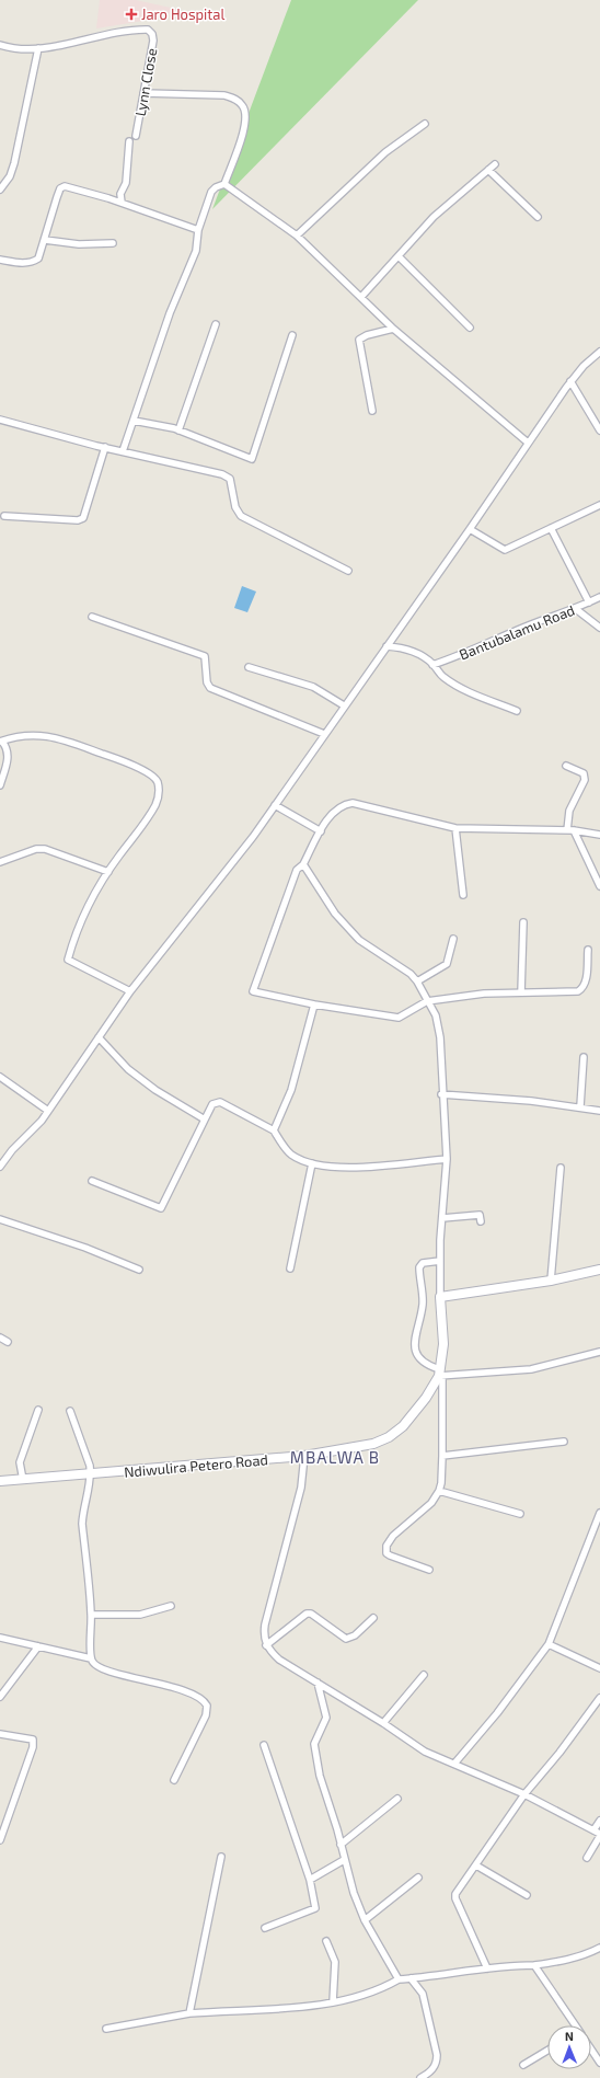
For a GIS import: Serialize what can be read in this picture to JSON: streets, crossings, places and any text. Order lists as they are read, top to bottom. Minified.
{"streets":{"street":["Lynn Close","Bantubalamu Road","Ndiwulira Petero Road"]},"districts":["MBALWA B"],"places":{"health":["Jaro Hospital"]},"north":"top"}
